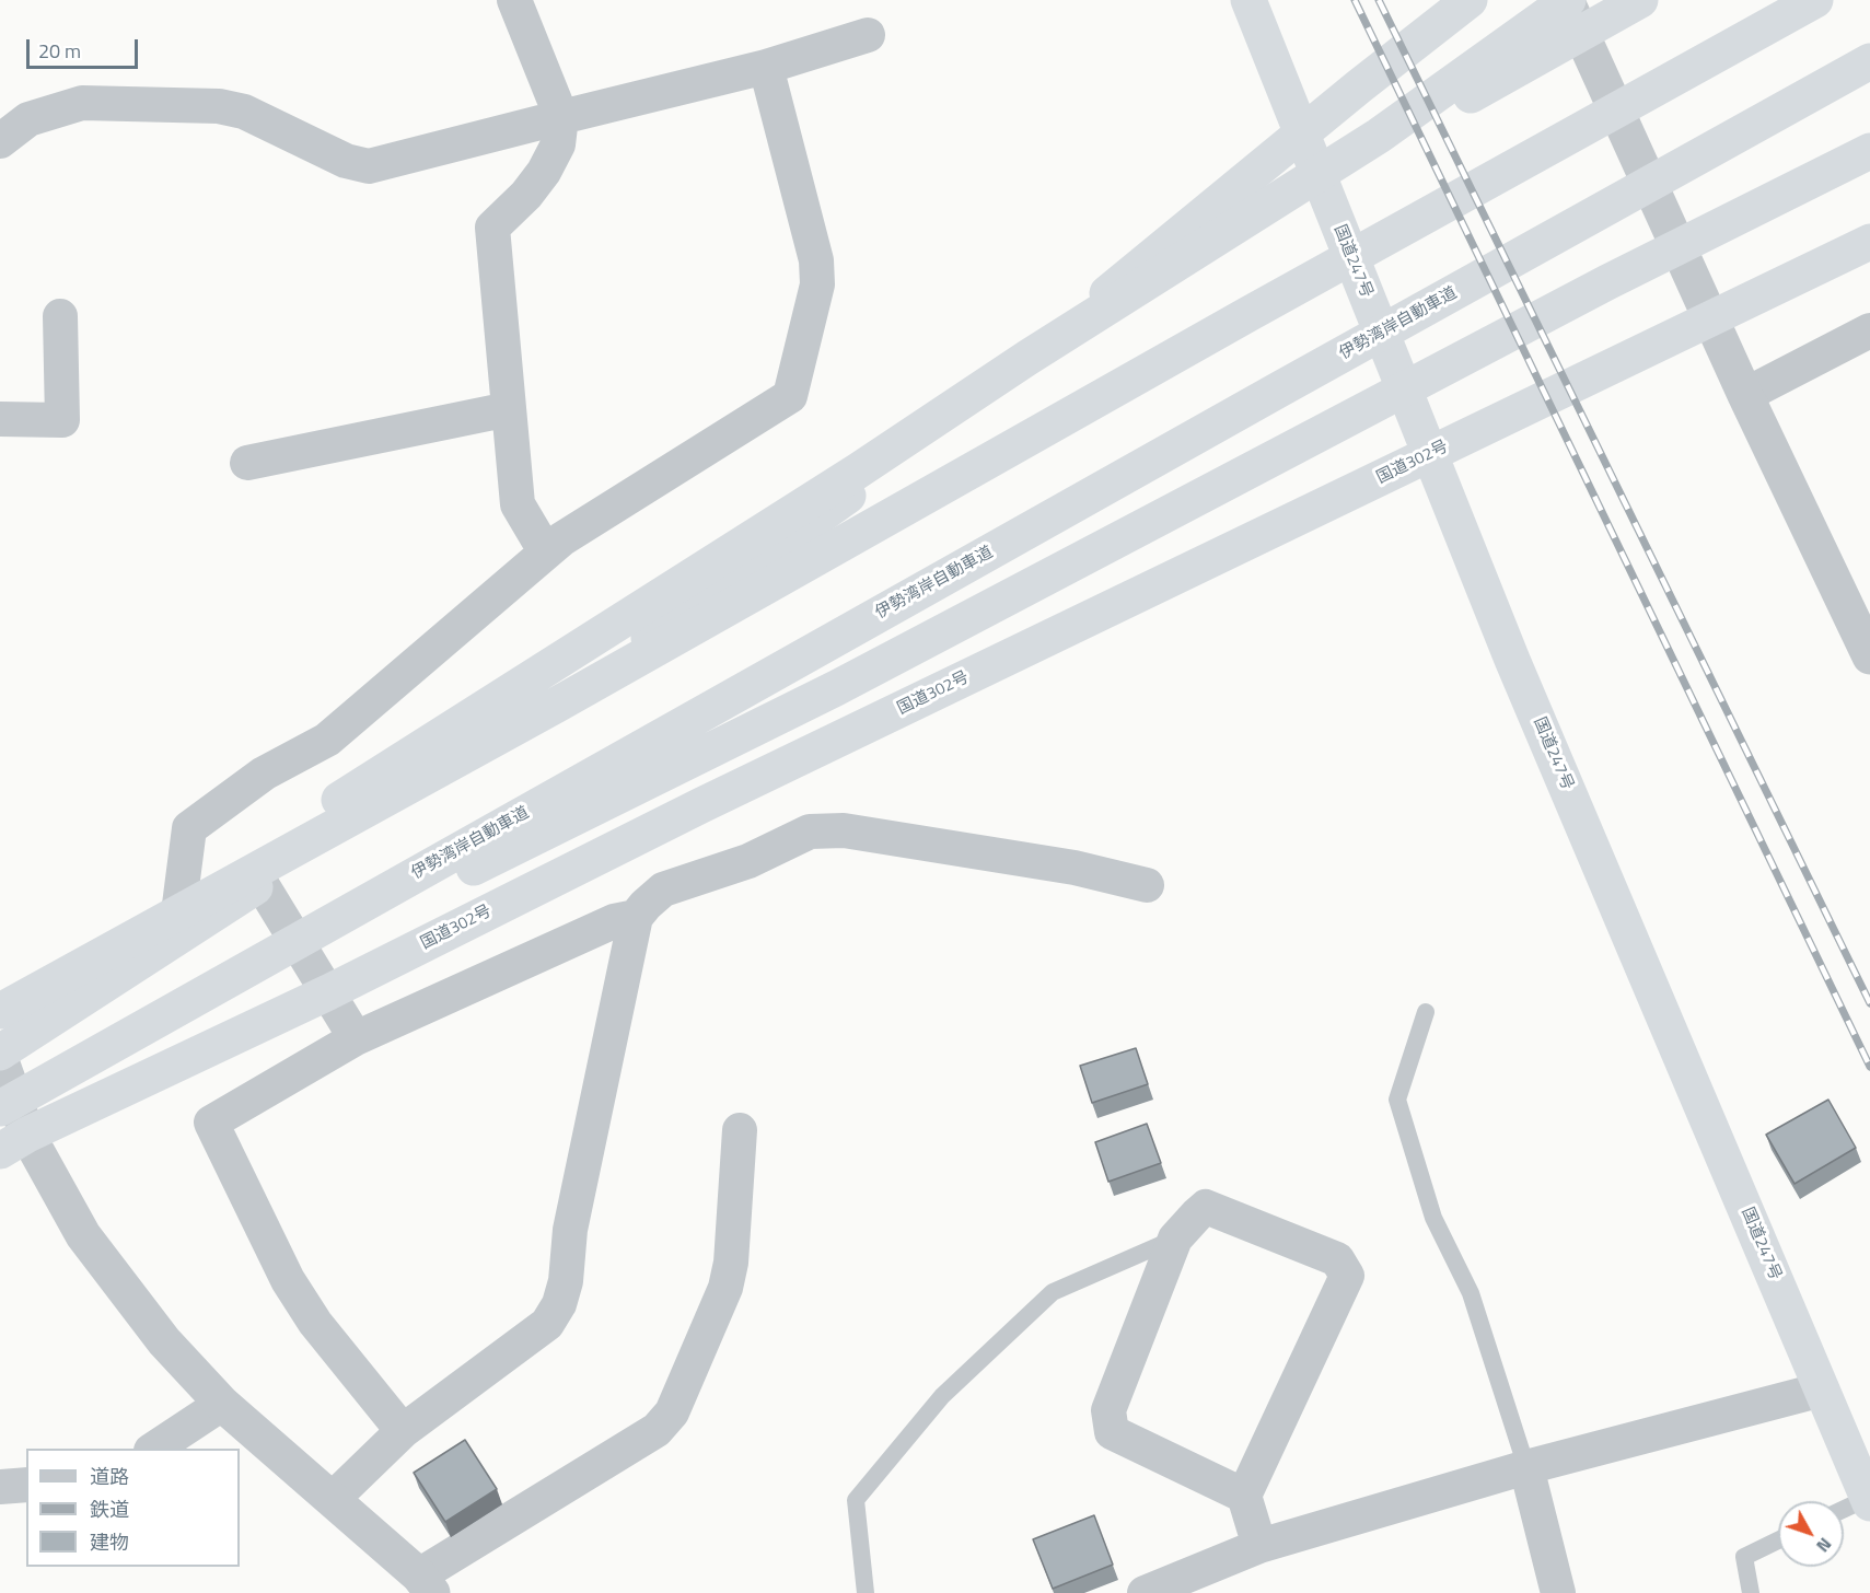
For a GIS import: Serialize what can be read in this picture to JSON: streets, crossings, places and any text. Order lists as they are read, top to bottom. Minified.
{"streets":{"highway":["国道247号","伊勢湾岸自動車道","国道302号"]},"legend":["道路","鉄道","建物"],"scale_bar":"20 m","north":"bottom right"}
